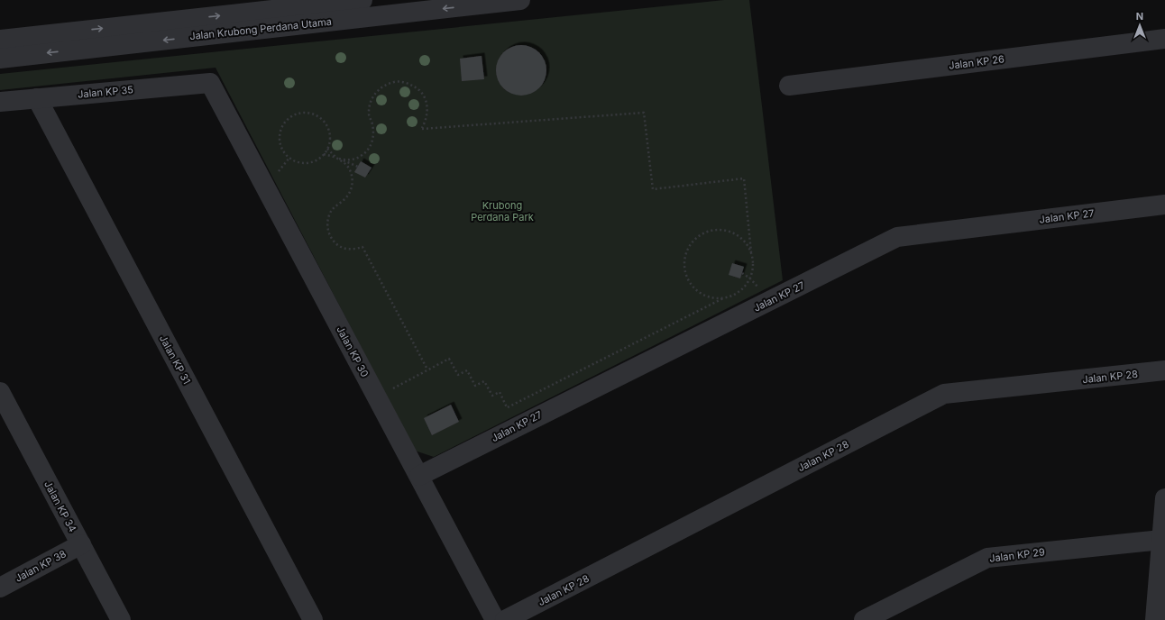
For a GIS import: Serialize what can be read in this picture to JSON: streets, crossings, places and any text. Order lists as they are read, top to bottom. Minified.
{"streets":{"street":["Jalan Krubong Perdana Utama","Jalan KP 26","Jalan KP 35","Jalan KP 27","Jalan KP 30","Jalan KP 31","Jalan KP 28","Jalan KP 34","Jalan KP 29","Jalan KP 38"]},"crossings":[["Jalan KP 35","Jalan KP 30"],["Jalan KP 35","Jalan KP 31"],["Jalan KP 27","Jalan KP 30"],["Jalan KP 34","Jalan KP 38"]],"parks":["Krubong Perdana Park"],"north":"top"}
